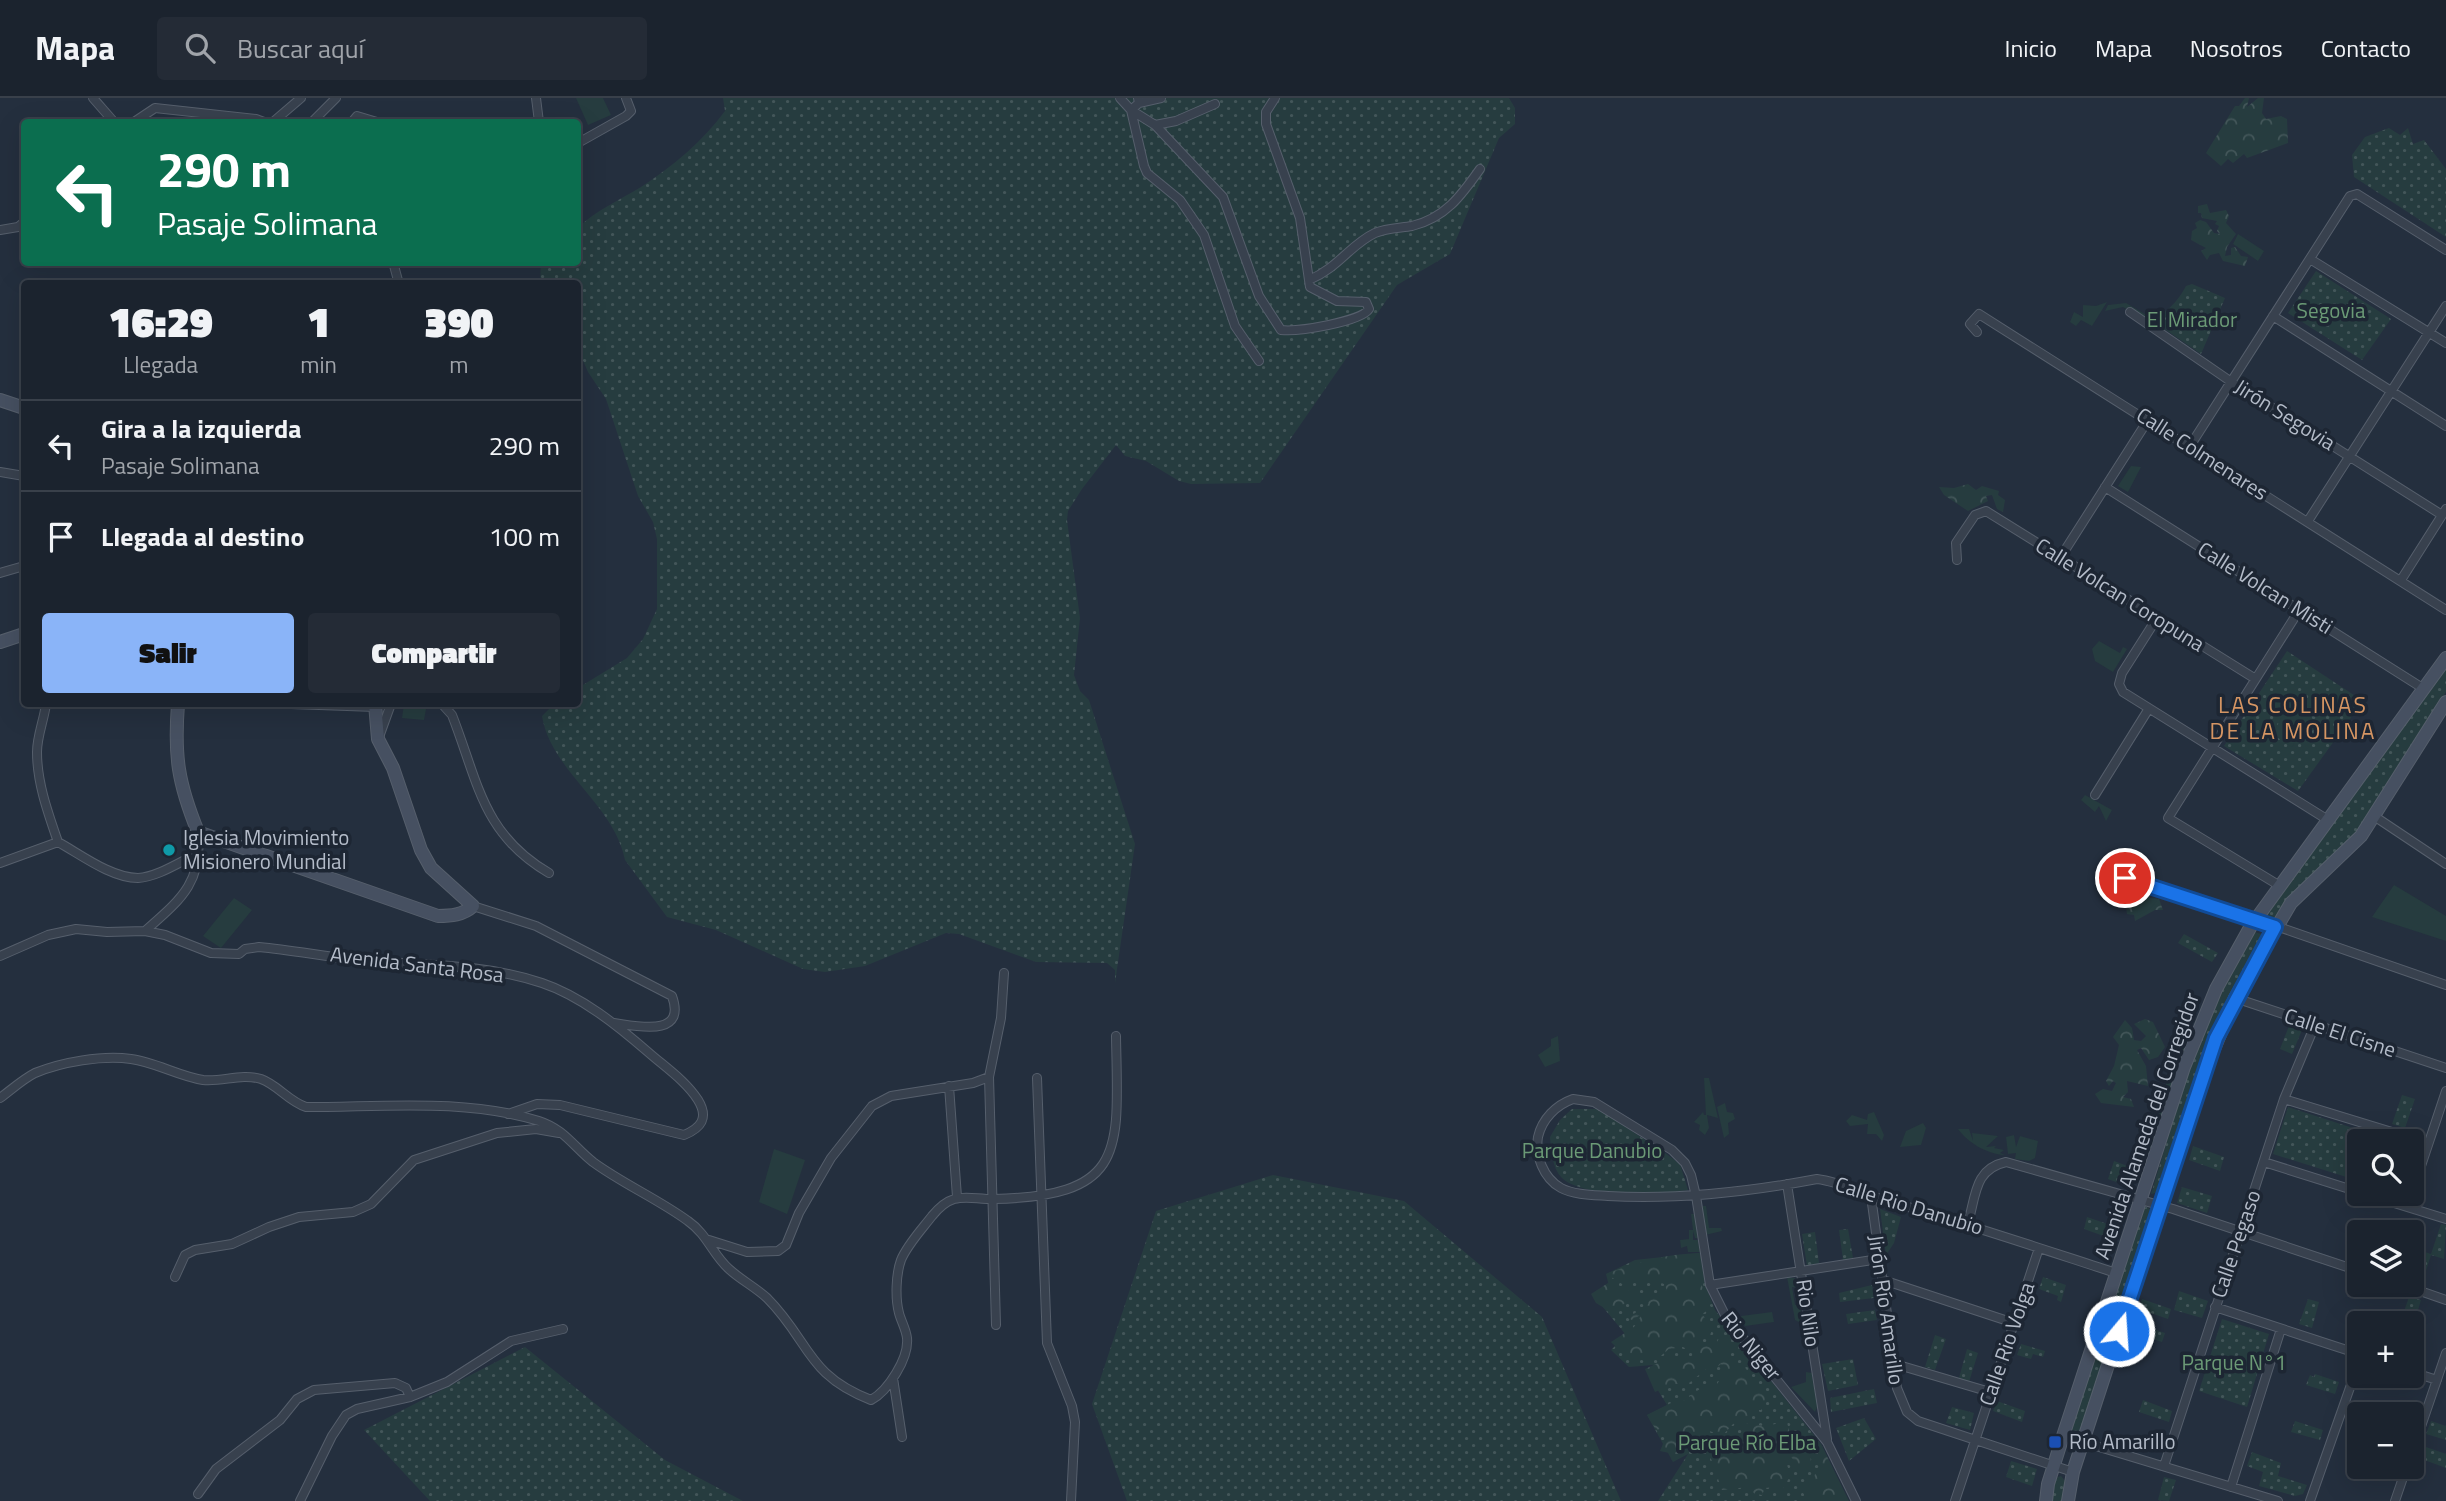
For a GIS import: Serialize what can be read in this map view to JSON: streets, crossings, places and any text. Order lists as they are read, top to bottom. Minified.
{"streets":{"main road":["Avenida Alameda del Corregidor"],"street":["Jirón Segovia","Calle Colmenares","Calle Volcan Misti","Calle Volcan Coropuna","Avenida Santa Rosa","Calle El Cisne","Calle Rio Danubio","Calle Pegaso","Jirón Río Amarillo","Rio Nilo","Calle Rio Volga","Rio Niger"]},"crossings":[["Calle Volcan Misti","Avenida Alameda del Corregidor"],["Calle El Cisne","Avenida Alameda del Corregidor"],["Calle El Cisne","Calle Pegaso"],["Avenida Alameda del Corregidor","Calle Rio Danubio"],["Avenida Alameda del Corregidor","Jirón Río Amarillo"],["Calle Rio Danubio","Jirón Río Amarillo"],["Calle Rio Danubio","Rio Nilo"],["Calle Rio Danubio","Calle Rio Volga"],["Calle Rio Danubio","Rio Niger"],["Jirón Río Amarillo","Calle Rio Volga"],["Rio Nilo","Rio Niger"]],"districts":["LAS COLINAS DE LA MOLINA"],"parks":["Segovia","El Mirador","Parque Danubio","Parque N°1","Parque Río Elba"],"places":{"other":["Iglesia Movimiento Misionero Mundial"],"transit":["Río Amarillo"]},"page":{"header":"Mapa","search":"Buscar aquí","nav":["Inicio","Mapa","Nosotros","Contacto"],"turn":["290 m","Pasaje Solimana"],"eta":["16:29","Llegada","1","min","390","m"],"list":[{"name":"Gira a la izquierda","note":"Pasaje Solimana","value":"290 m"},{"name":"Llegada al destino","value":"100 m"}],"buttons":["Salir","Compartir"],"map_buttons":["+","−"]}}
